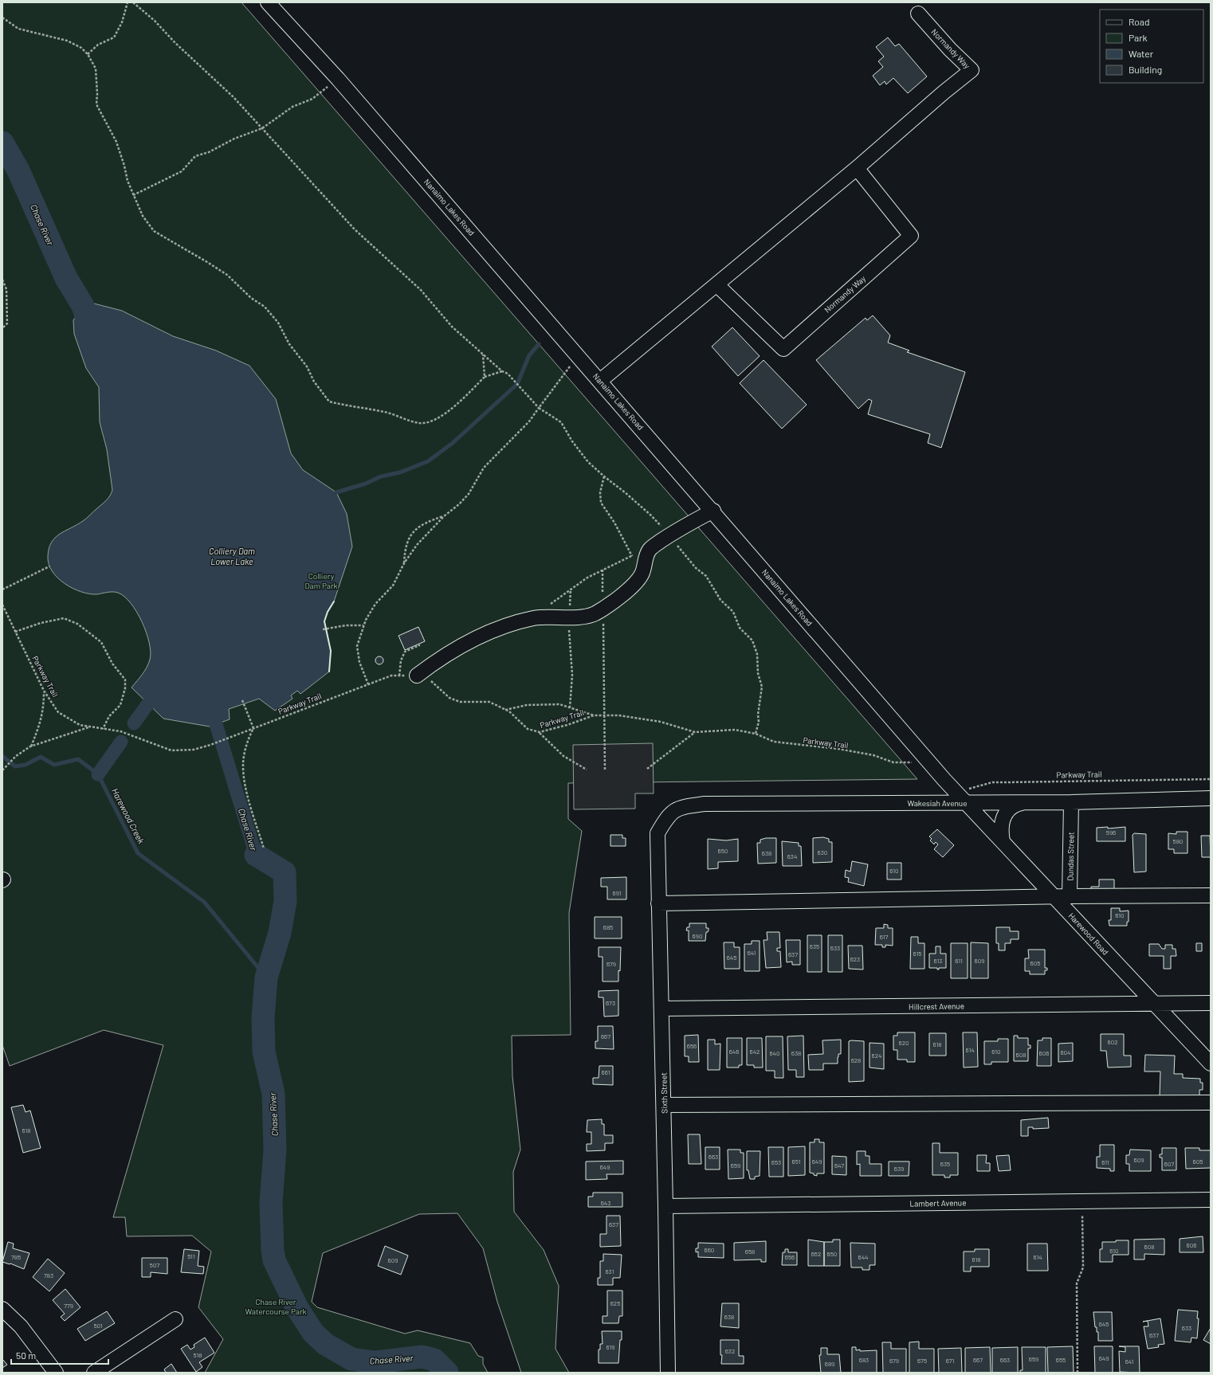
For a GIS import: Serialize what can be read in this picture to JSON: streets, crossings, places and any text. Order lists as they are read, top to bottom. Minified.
{"streets":{"street":["Normandy Way","Nanaimo Lakes Road","Wakesiah Avenue","Dundas Street","Harewood Road","Hillcrest Avenue","Sixth Street","Lambert Avenue"],"path":["Parkway Trail"]},"crossings":[["Normandy Way","Nanaimo Lakes Road"],["Nanaimo Lakes Road","Parkway Trail"],["Nanaimo Lakes Road","Wakesiah Avenue"],["Nanaimo Lakes Road","Harewood Road"],["Wakesiah Avenue","Dundas Street"],["Wakesiah Avenue","Harewood Road"],["Wakesiah Avenue","Sixth Street"],["Harewood Road","Hillcrest Avenue"],["Hillcrest Avenue","Sixth Street"],["Sixth Street","Lambert Avenue"]],"water":["Chase River","Colliery Dam Lower Lake","Harewood Creek"],"parks":["Colliery Dam Park","Chase River Watercourse Park"],"house_numbers":["596","580","650","630","638","634","610","691","610","685","690","617","635","633","641","615","637","645","623","613","611","609","605","679","673","667","602","620","618","656","614","646","642","610","604","640","638","606","608","624","628","661","618","663","609","651","649","605","653","611","635","607","659","647","649","639","643","637","606","608","660","610","658","652","650","511","785","656","644","614","618","609","507","631","783","625","779","638","645","501","633","637","619","632","518","649","659","683","667","663","655","679","675","671","641","689"],"legend":["Road","Park","Water","Building"],"scale_bar":"50 m"}
